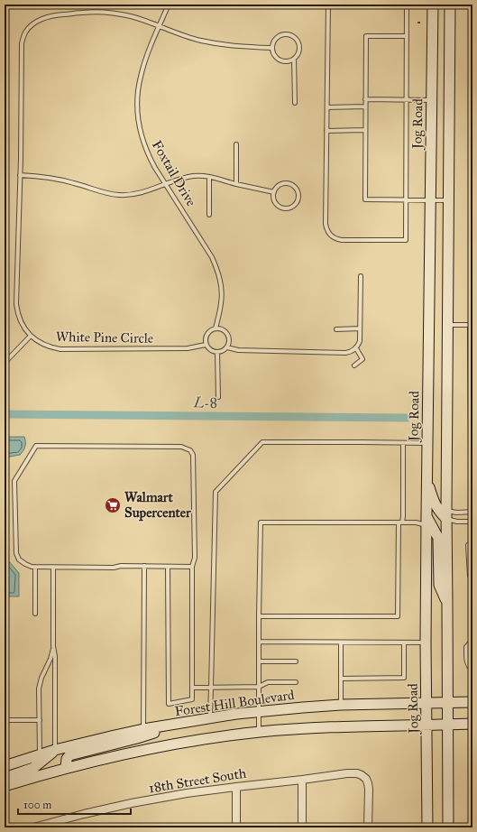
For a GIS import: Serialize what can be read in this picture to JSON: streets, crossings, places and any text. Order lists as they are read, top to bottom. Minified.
{"streets":{"main road":["Jog Road","Forest Hill Boulevard"],"street":["18th Street South"],"lane":["Foxtail Drive","White Pine Circle"]},"crossings":[["Jog Road","Forest Hill Boulevard"],["Foxtail Drive","White Pine Circle"]],"water":["L-8"],"places":{"supermarket":["Walmart Supercenter"]},"scale_bar":"100 m"}
